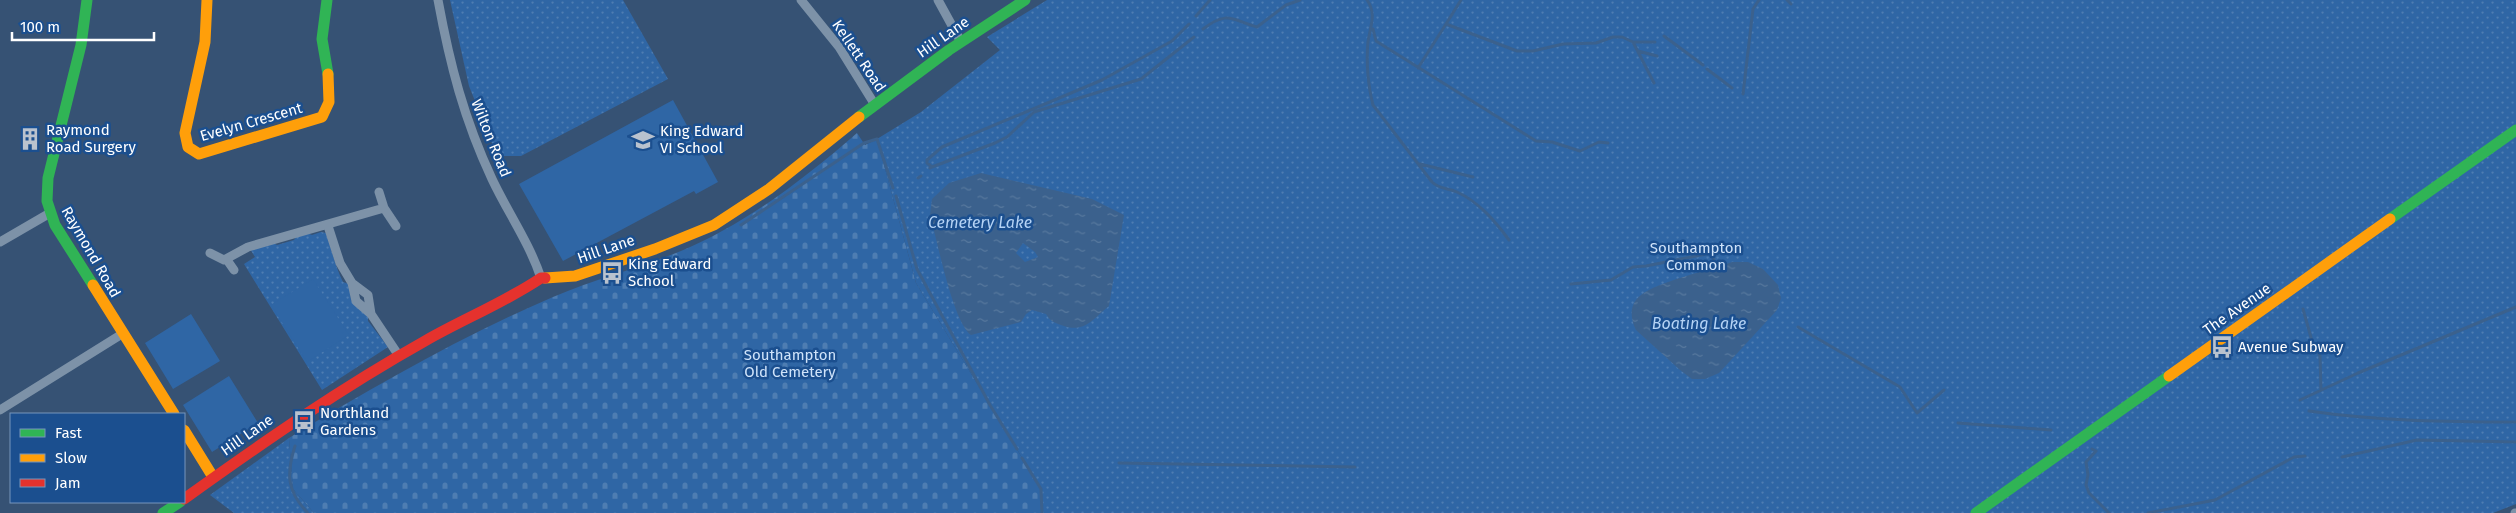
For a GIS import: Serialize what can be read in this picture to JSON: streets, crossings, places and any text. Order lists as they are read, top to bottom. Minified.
{"streets":{"street":["Hill Lane","Kellett Road","Evelyn Crescent","Wilton Road","Raymond Road","The Avenue"]},"crossings":[["Hill Lane","Kellett Road"],["Hill Lane","Wilton Road"]],"water":["Cemetery Lake","Boating Lake"],"parks":["Southampton Common","Southampton Old Cemetery"],"places":{"building":["Raymond Road Surgery"],"school or university":["King Edward VI School"],"bus stop":["King Edward School","Avenue Subway","Northland Gardens"]},"legend":["Fast","Slow","Jam"],"scale_bar":"100 m"}
